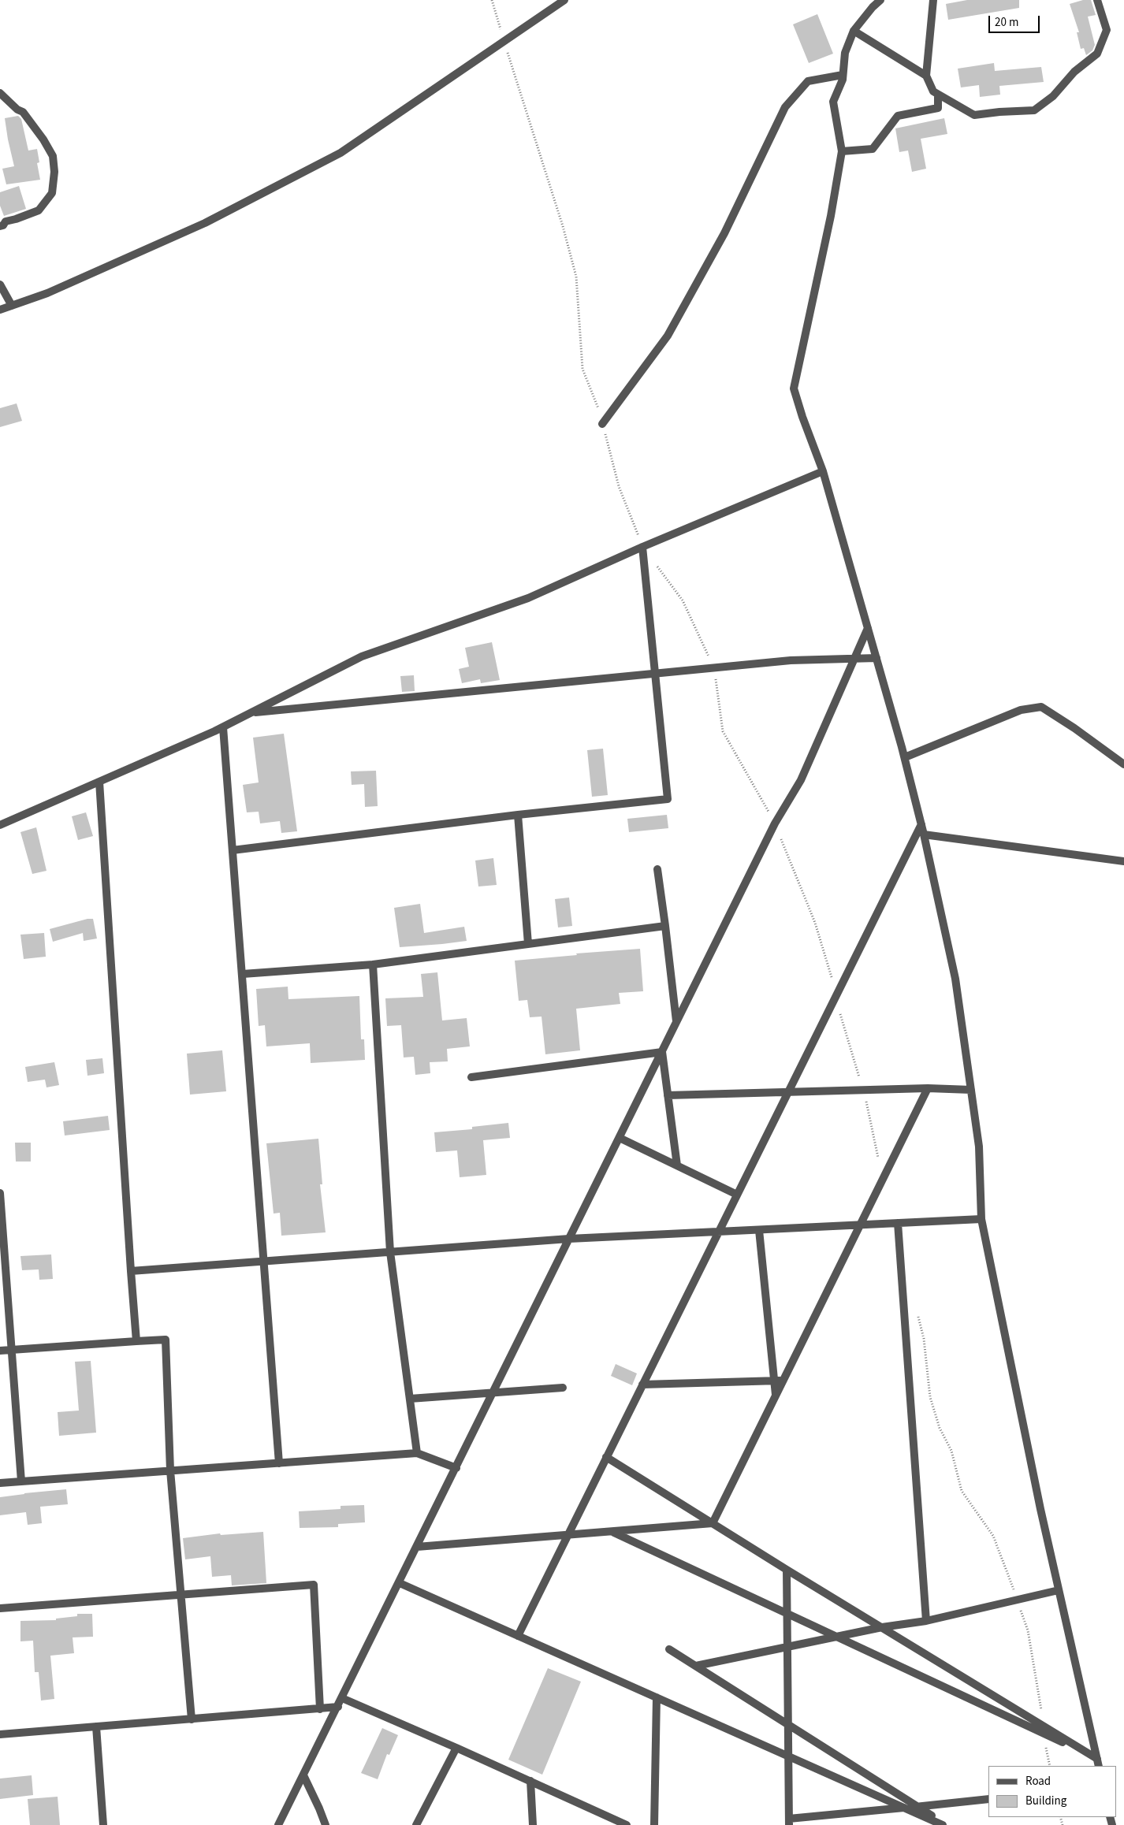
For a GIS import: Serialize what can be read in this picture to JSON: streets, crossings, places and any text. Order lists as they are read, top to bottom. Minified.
{"legend":["Road","Building"],"scale_bar":"20 m"}
